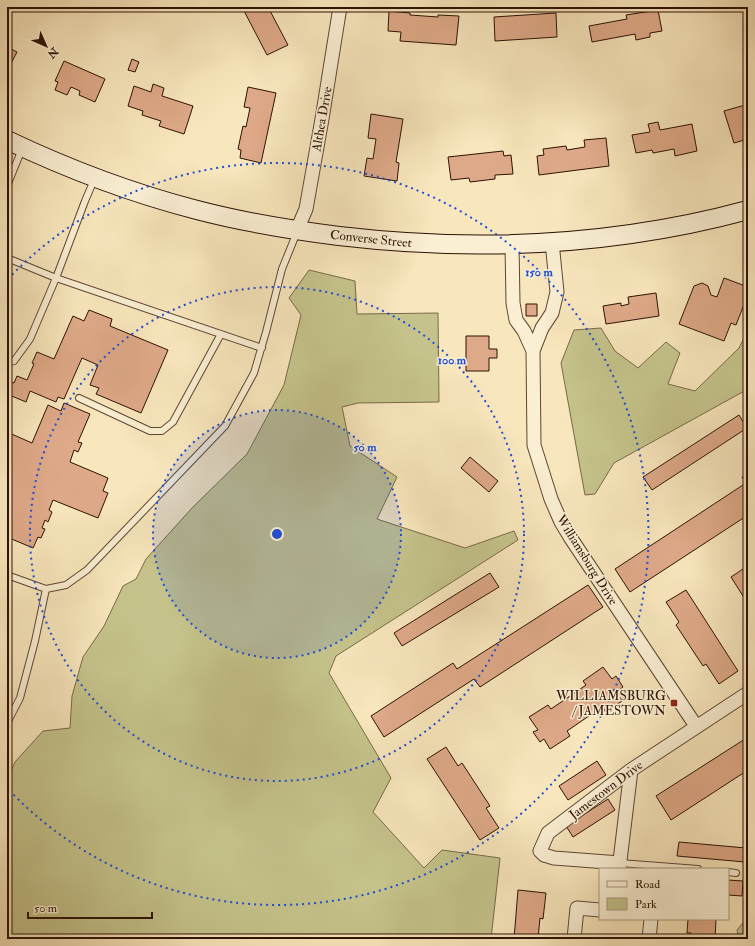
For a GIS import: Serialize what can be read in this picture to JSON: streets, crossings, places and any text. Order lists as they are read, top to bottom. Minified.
{"streets":{"main road":["Converse Street"],"street":["Althea Drive","Williamsburg Drive","Jamestown Drive"]},"crossings":[["Althea Drive","Converse Street"],["Converse Street","Williamsburg Drive"],["Williamsburg Drive","Jamestown Drive"]],"places":{"transit":["WILLIAMSBURG / JAMESTOWN"]},"legend":["Road","Park"],"scale_bar":"50 m","north":"bottom right","rings":["150 m","100 m","50 m"]}
